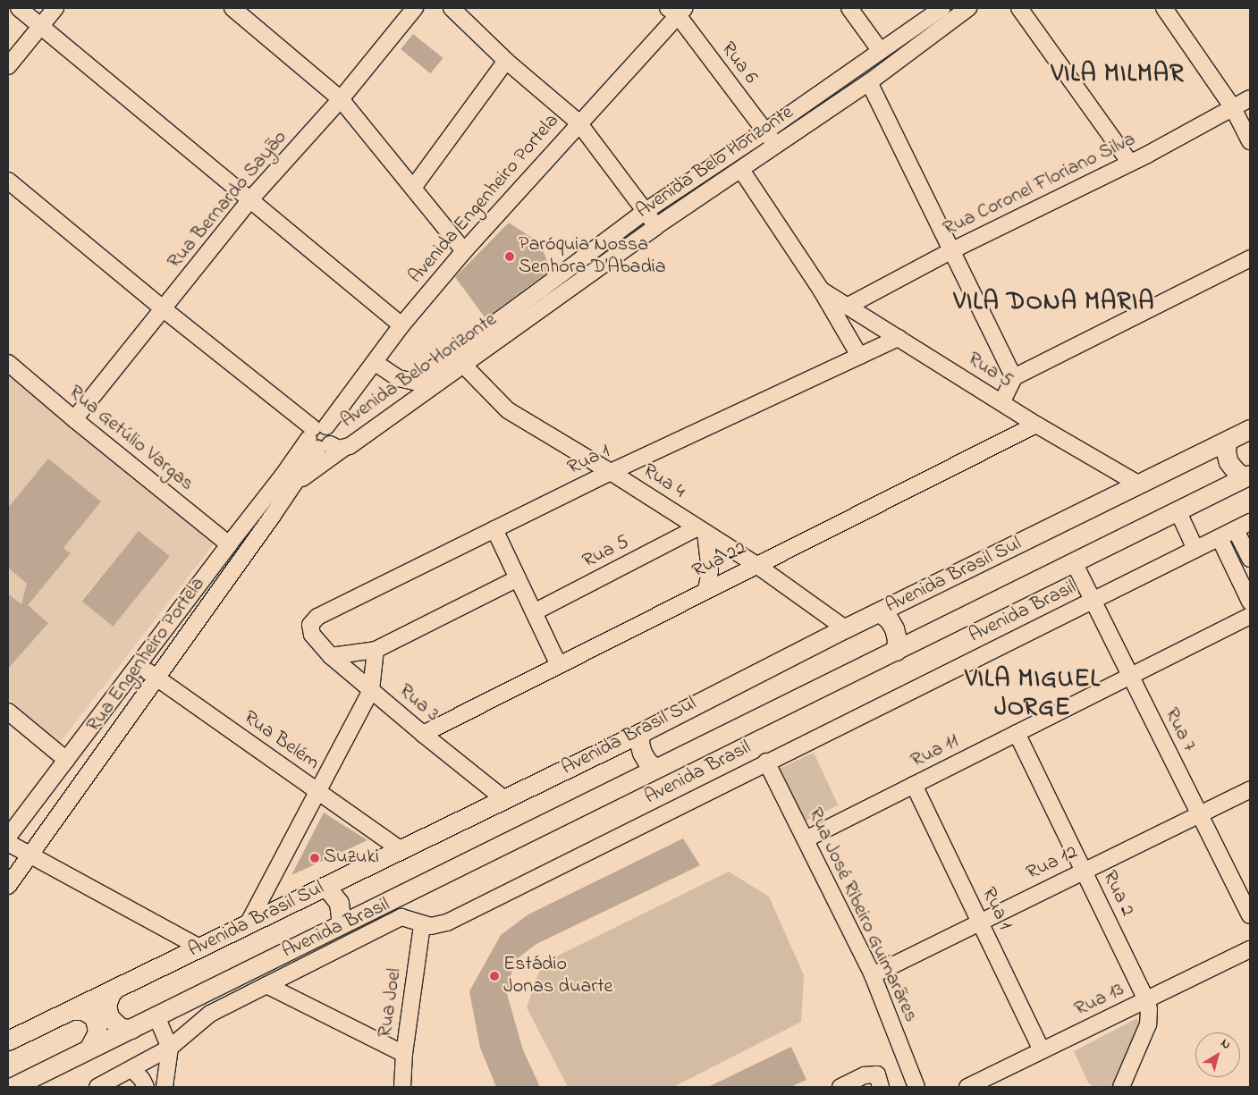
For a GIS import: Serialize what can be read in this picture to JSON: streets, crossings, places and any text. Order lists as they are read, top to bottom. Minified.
{"streets":{"main road":["Avenida Brasil Sul"],"street":["Rua 6","Avenida Belo Horizonte","Rua Coronel Floriano Silva","Avenida Engenheiro Portela","Rua Bernardo Sayão","Rua 5","Rua Getúlio Vargas","Rua 1","Rua 4","Rua 22","Avenida Brasil","Rua Engenheiro Portela","Rua 3","Rua 7","Rua Belém","Rua 11","Rua 12","Rua 2","Rua José Ribeiro Guimarãres","Rua 13","Rua Joel"]},"crossings":[["Rua 6","Avenida Belo Horizonte"],["Rua 6","Avenida Engenheiro Portela"],["Avenida Belo Horizonte","Avenida Engenheiro Portela"],["Avenida Belo Horizonte","Rua 5"],["Avenida Belo Horizonte","Rua 4"],["Avenida Belo Horizonte","Rua Engenheiro Portela"],["Rua Coronel Floriano Silva","Rua 5"],["Avenida Engenheiro Portela","Rua Engenheiro Portela"],["Rua Bernardo Sayão","Rua Getúlio Vargas"],["Rua 5","Rua 1"],["Rua 5","Rua 4"],["Rua 5","Rua 22"],["Rua 5","Avenida Brasil Sul"],["Rua Getúlio Vargas","Rua Engenheiro Portela"],["Rua 1","Rua 4"],["Rua 1","Rua 3"],["Rua 1","Rua 11"],["Rua 1","Rua 12"],["Rua 1","Rua 13"],["Rua 4","Rua 22"],["Rua 4","Avenida Brasil Sul"],["Rua 22","Rua 3"],["Avenida Brasil Sul","Rua 3"],["Avenida Brasil Sul","Rua 7"],["Avenida Brasil Sul","Rua Belém"],["Avenida Brasil","Rua 7"],["Avenida Brasil","Rua José Ribeiro Guimarãres"],["Avenida Brasil","Rua Joel"],["Rua Engenheiro Portela","Rua Belém"],["Rua 7","Rua 11"],["Rua 7","Rua 12"],["Rua 11","Rua 2"],["Rua 11","Rua José Ribeiro Guimarãres"],["Rua 12","Rua 2"],["Rua 12","Rua José Ribeiro Guimarãres"],["Rua 2","Rua 13"]],"districts":["VILA MILMAR","VILA DONA MARIA","VILA MIGUEL JORGE"],"places":["Paróquia Nossa Senhora D’Abadia","Suzuki","Estádio Jonas duarte"],"north":"top right"}
